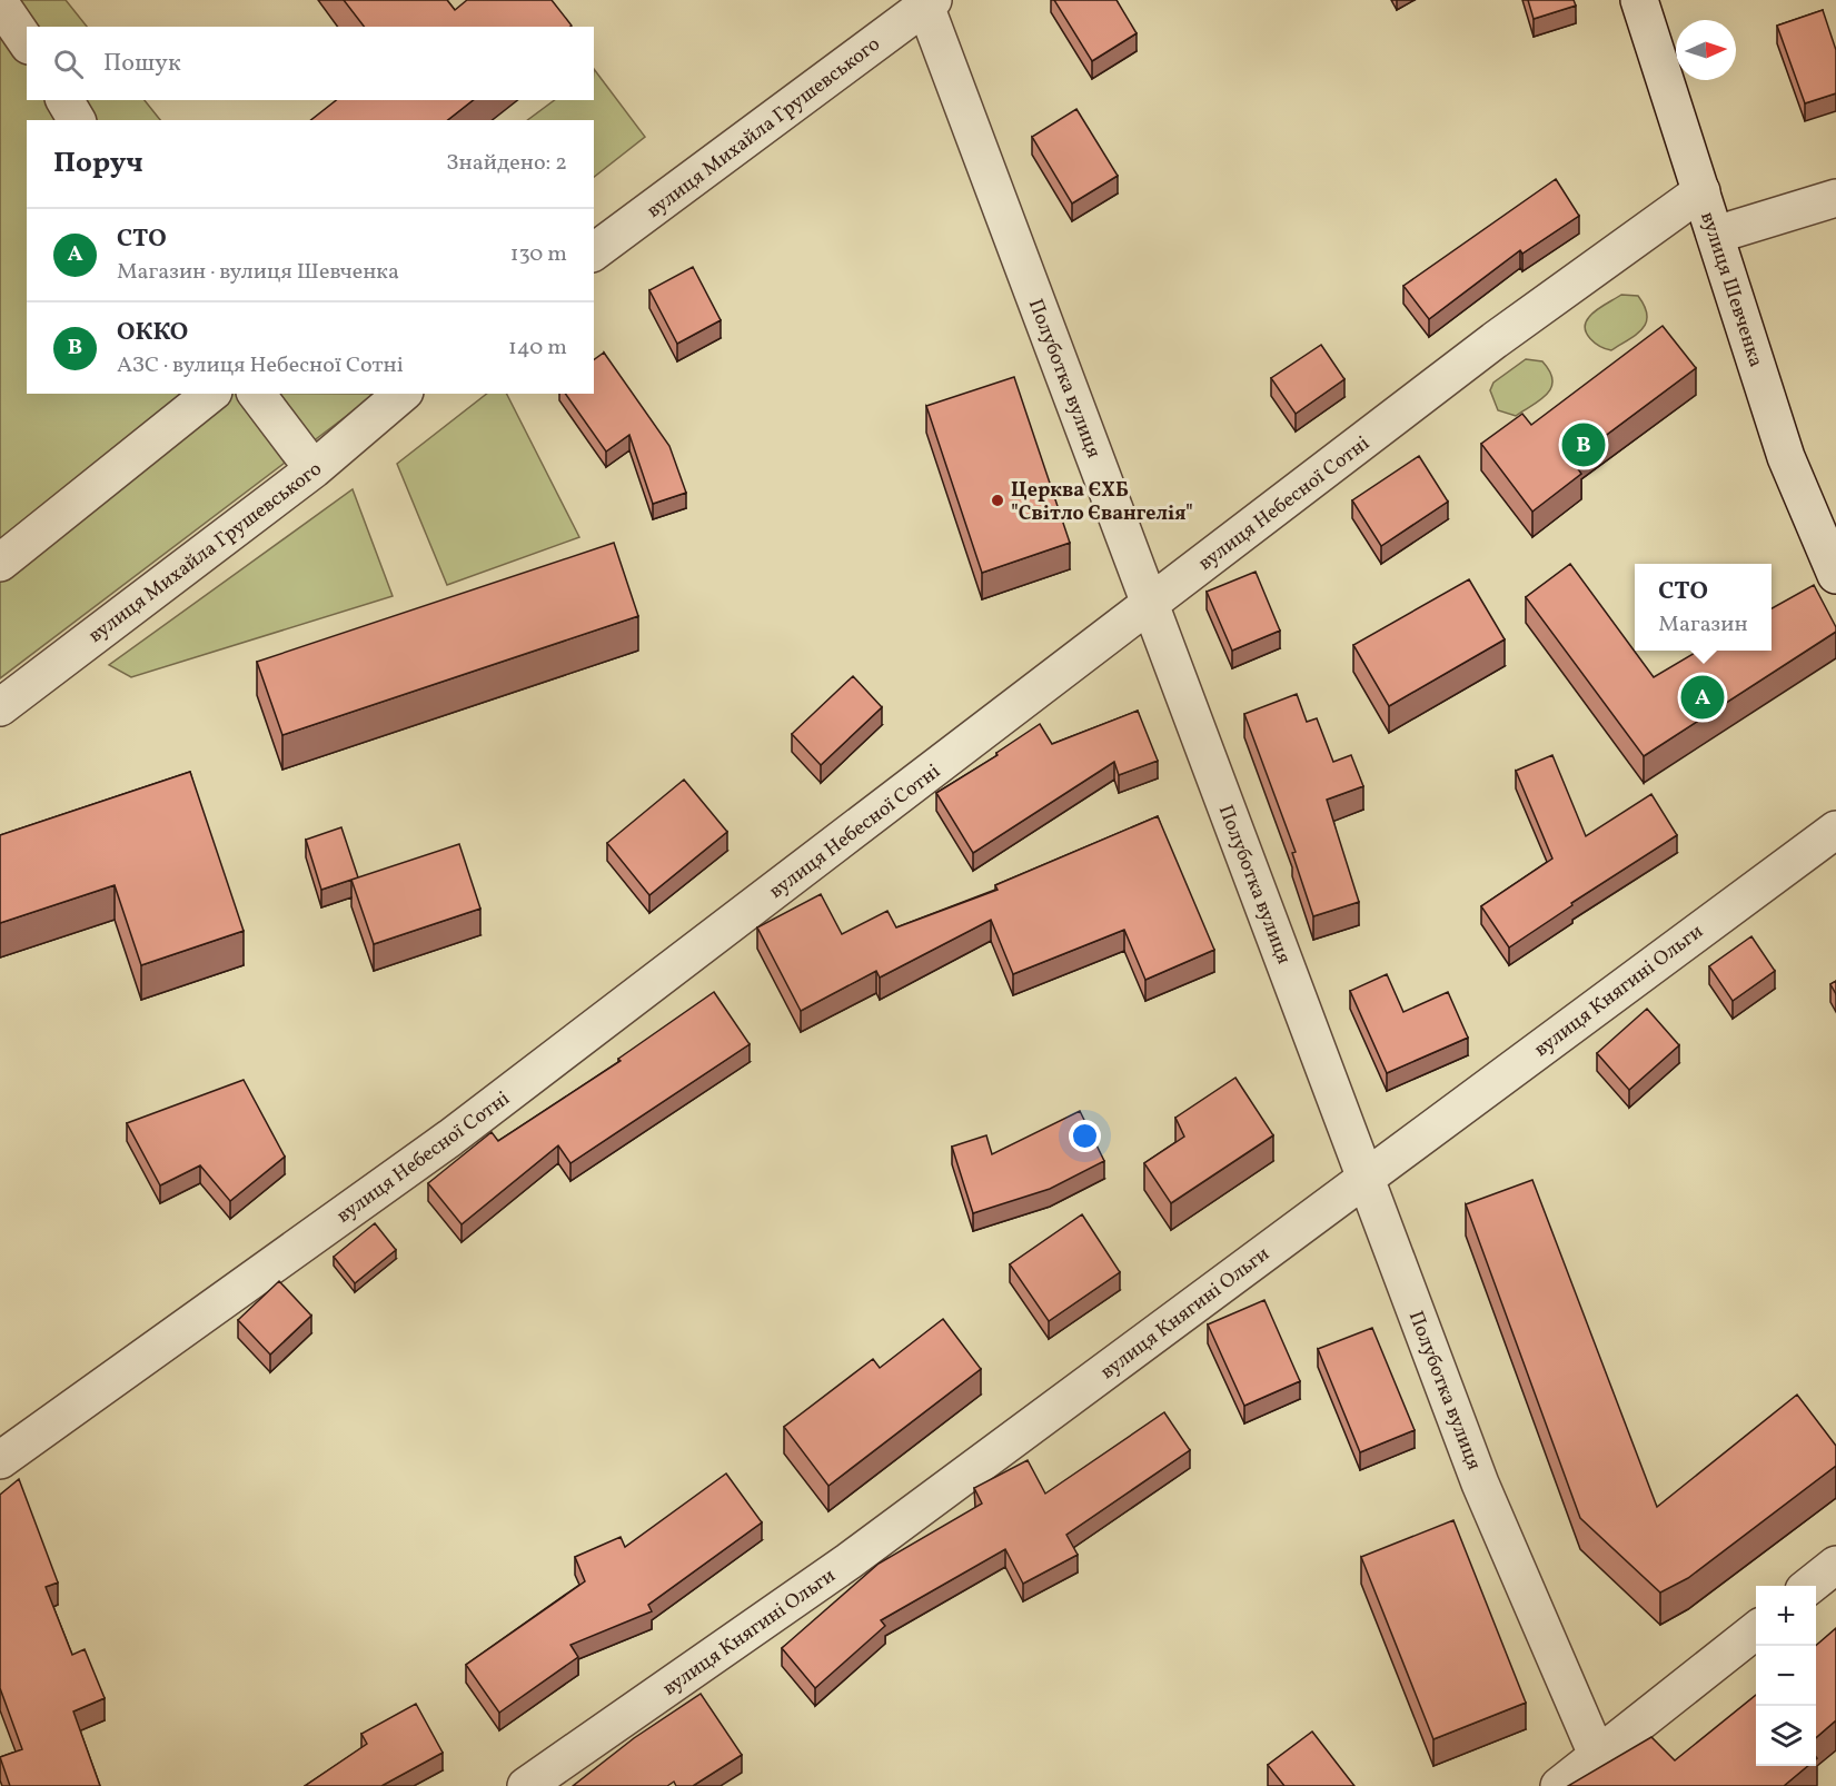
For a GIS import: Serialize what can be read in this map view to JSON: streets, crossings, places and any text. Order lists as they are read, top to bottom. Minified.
{"streets":{"street":["вулиця Михайла Грушевського","вулиця Шевченка","Полуботка вулиця","вулиця Небесної Сотні","вулиця Княгині Ольги"]},"crossings":[["вулиця Михайла Грушевського","Полуботка вулиця"],["вулиця Шевченка","вулиця Небесної Сотні"],["Полуботка вулиця","вулиця Небесної Сотні"],["Полуботка вулиця","вулиця Княгині Ольги"]],"places":["Церква ЄХБ \"Світло Євангелія\""],"north":"right","page":{"search":"Пошук","heading":["Поруч","Знайдено: 2"],"list":[{"mark":"A","name":"СТО","note":"Магазин · вулиця Шевченка","value":"130 m"},{"mark":"B","name":"ОККО","note":"АЗС · вулиця Небесної Сотні","value":"140 m"}],"pins":["B","A"],"popup":["СТО","Магазин"],"map_buttons":["+","−"]}}
